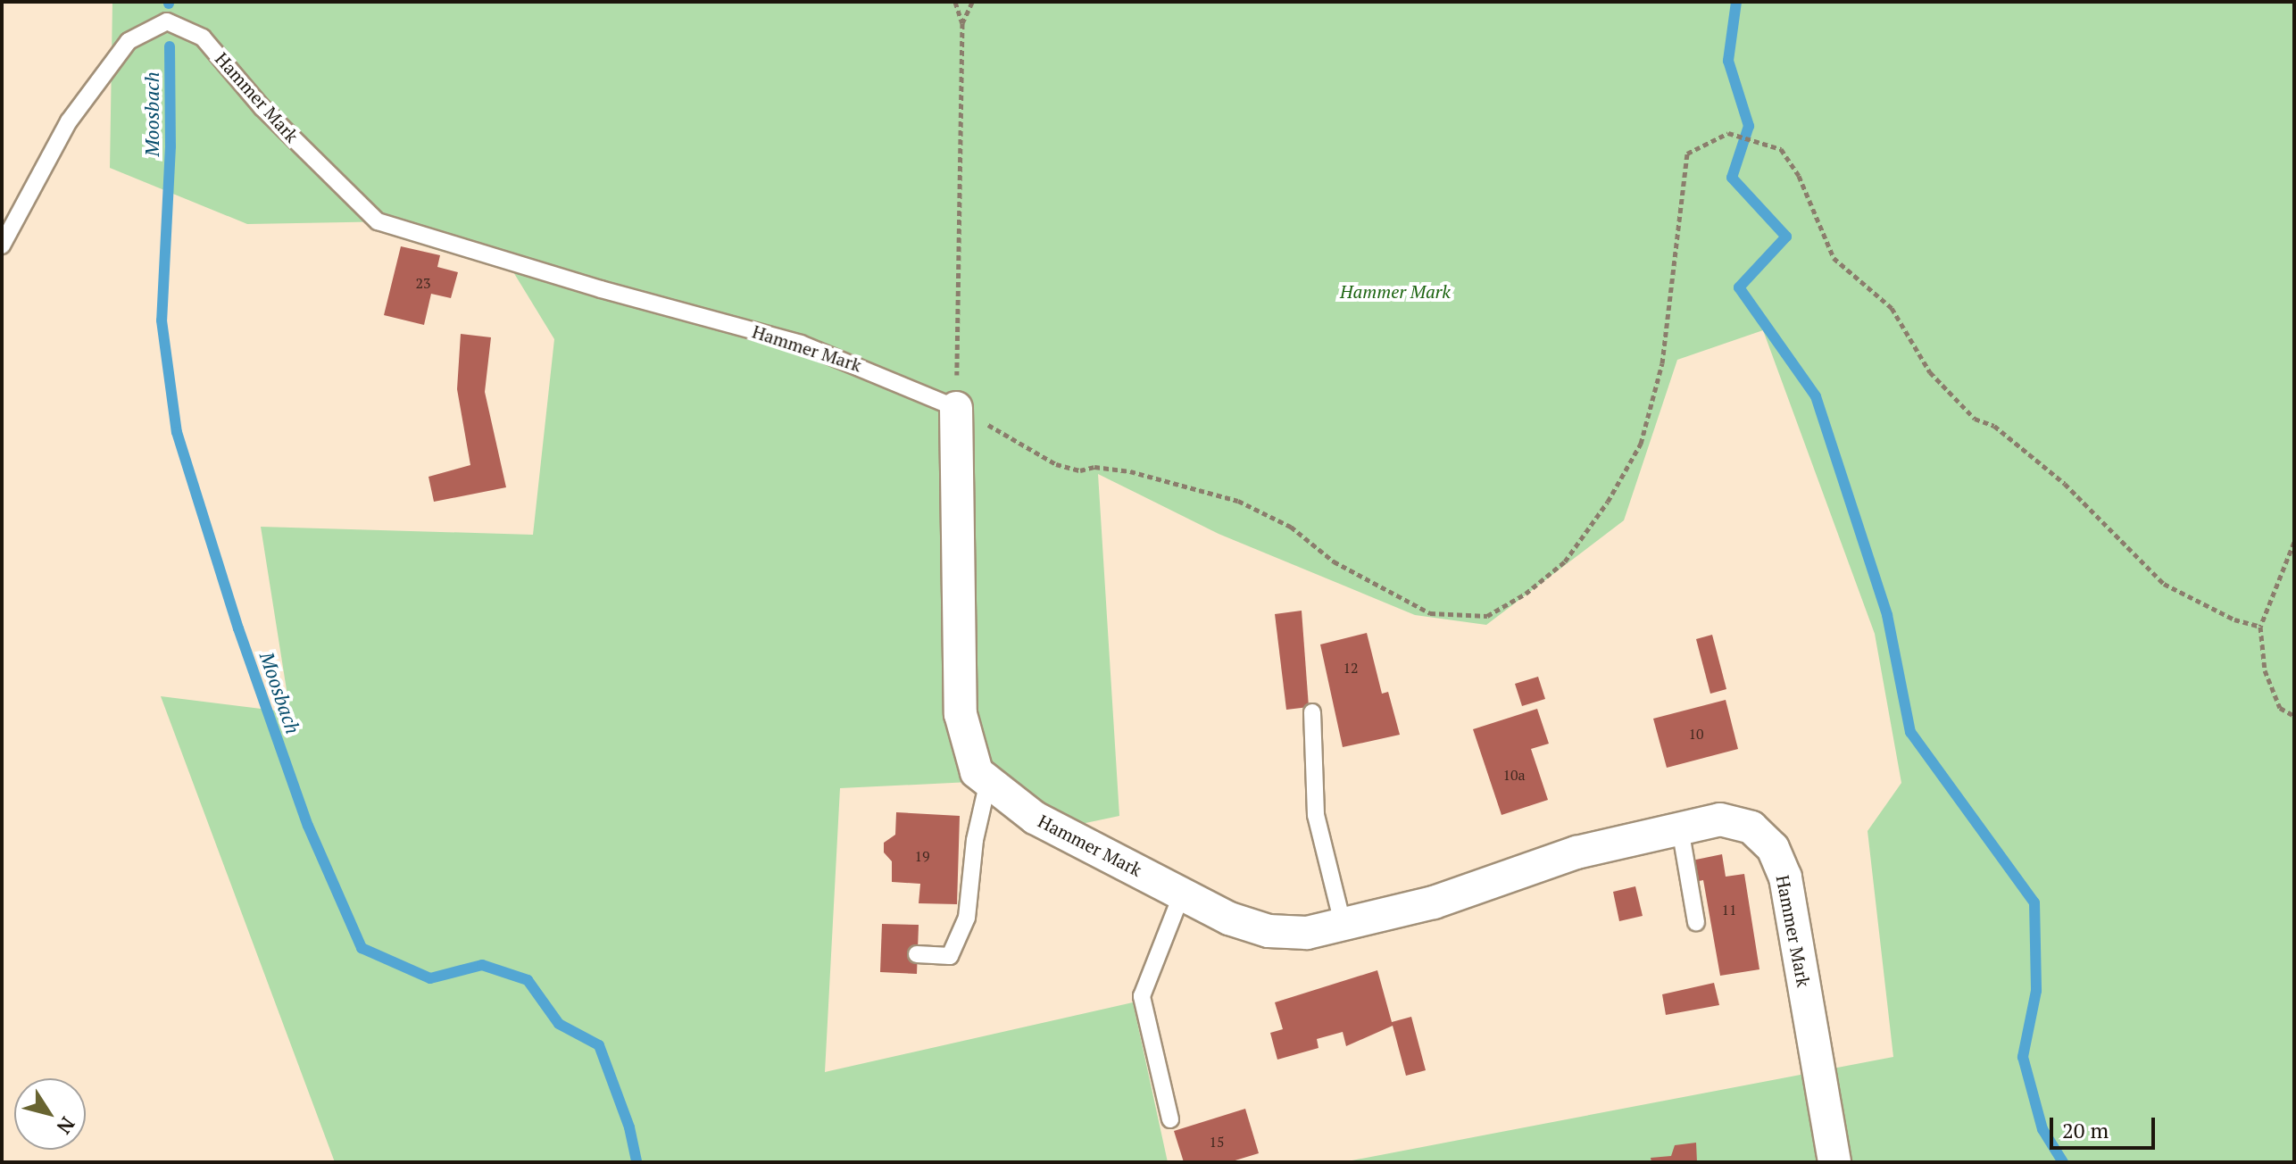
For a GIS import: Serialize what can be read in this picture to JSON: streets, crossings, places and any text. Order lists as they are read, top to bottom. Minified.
{"streets":{"street":["Hammer Mark"]},"water":["Moosbach"],"parks":["Hammer Mark"],"house_numbers":["23","12","10","10a","19","11","15"],"scale_bar":"20 m","north":"bottom right"}
